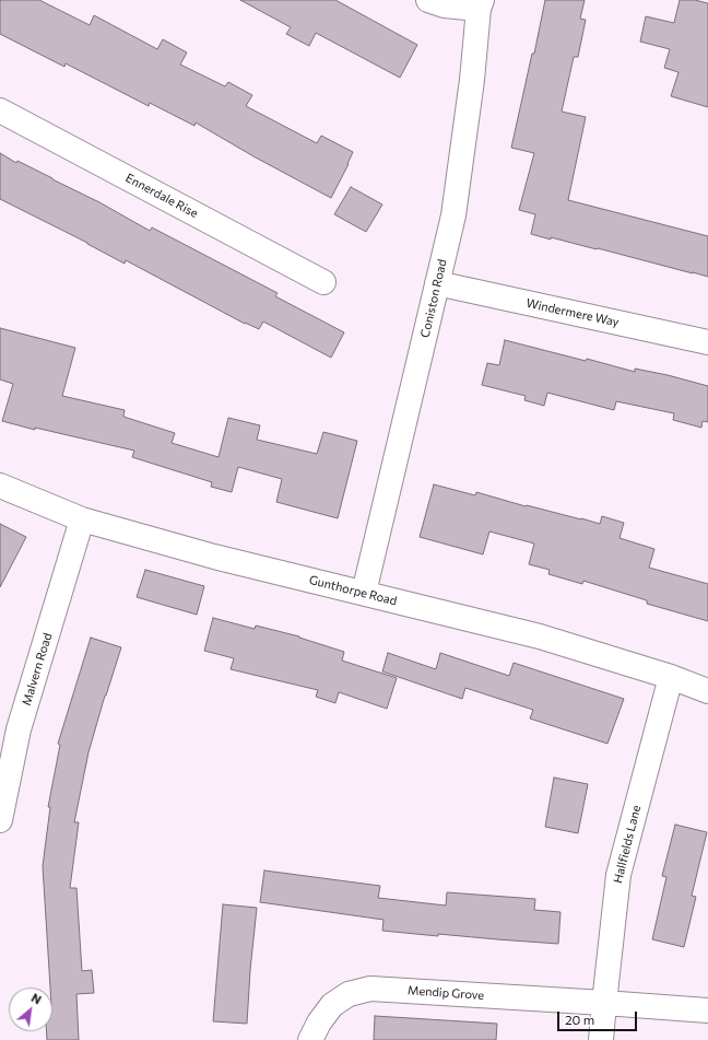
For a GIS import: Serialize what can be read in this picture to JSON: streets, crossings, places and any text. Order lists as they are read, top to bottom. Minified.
{"streets":{"street":["Ennerdale Rise","Coniston Road","Windermere Way","Gunthorpe Road","Malvern Road","Hallfields Lane","Mendip Grove"]},"crossings":[["Coniston Road","Windermere Way"],["Coniston Road","Gunthorpe Road"],["Gunthorpe Road","Malvern Road"],["Gunthorpe Road","Hallfields Lane"],["Hallfields Lane","Mendip Grove"]],"scale_bar":"20 m","north":"top right"}
